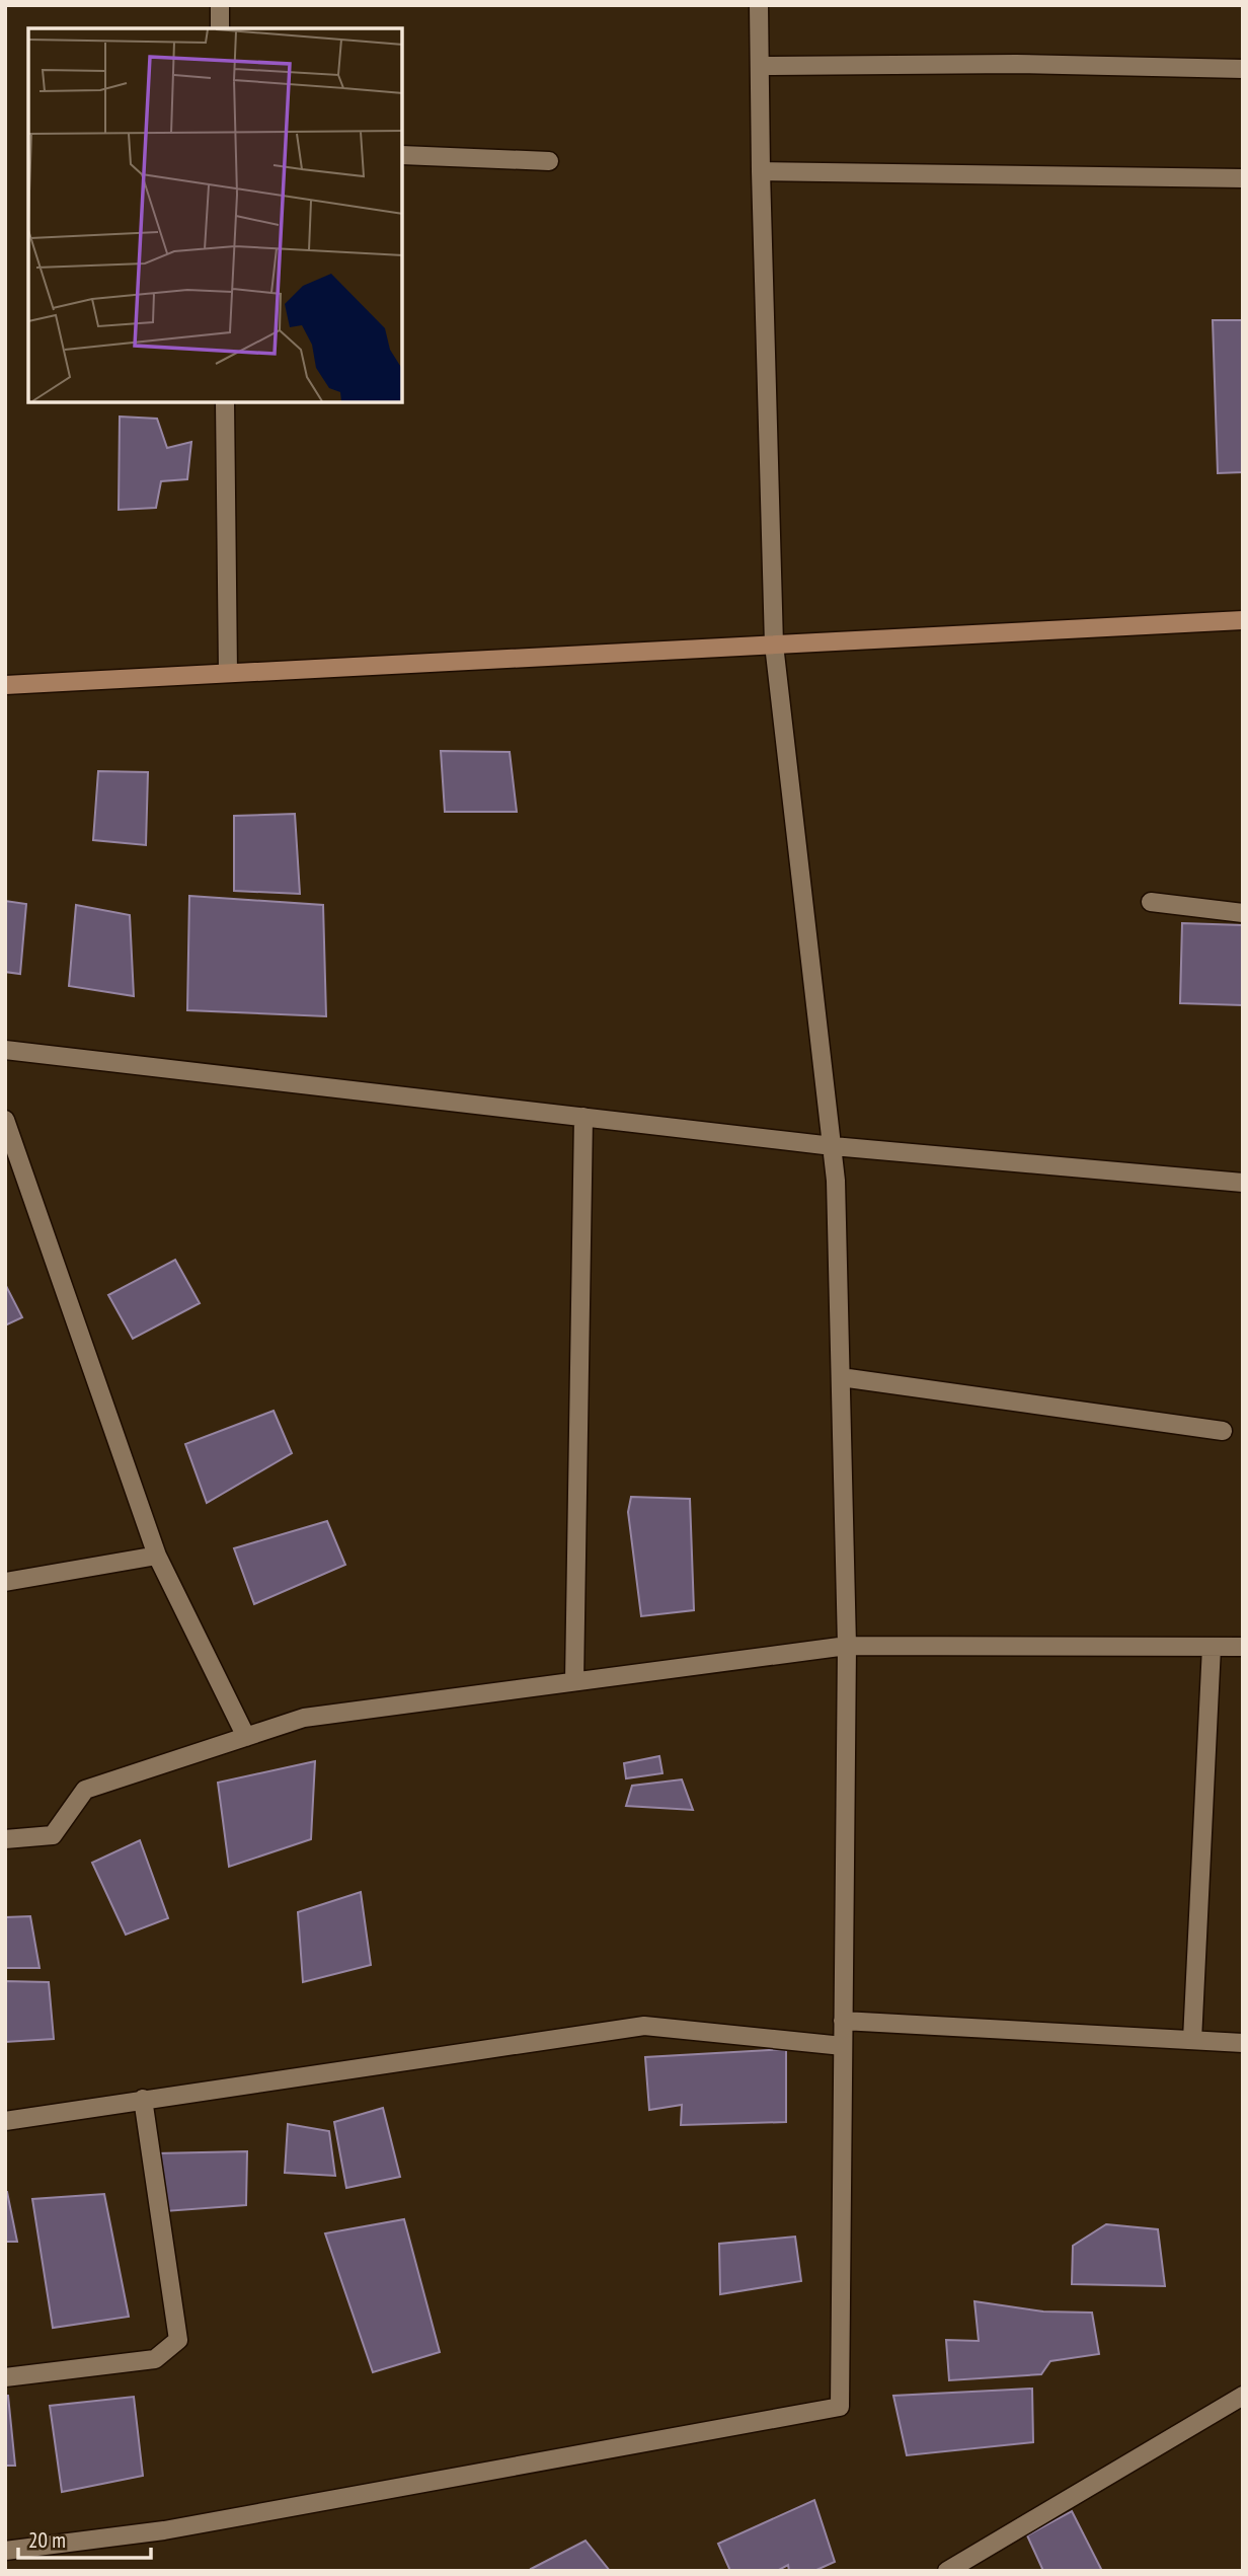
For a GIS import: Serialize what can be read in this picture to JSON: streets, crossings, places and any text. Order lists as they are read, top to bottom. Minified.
{"scale_bar":"20 m"}
